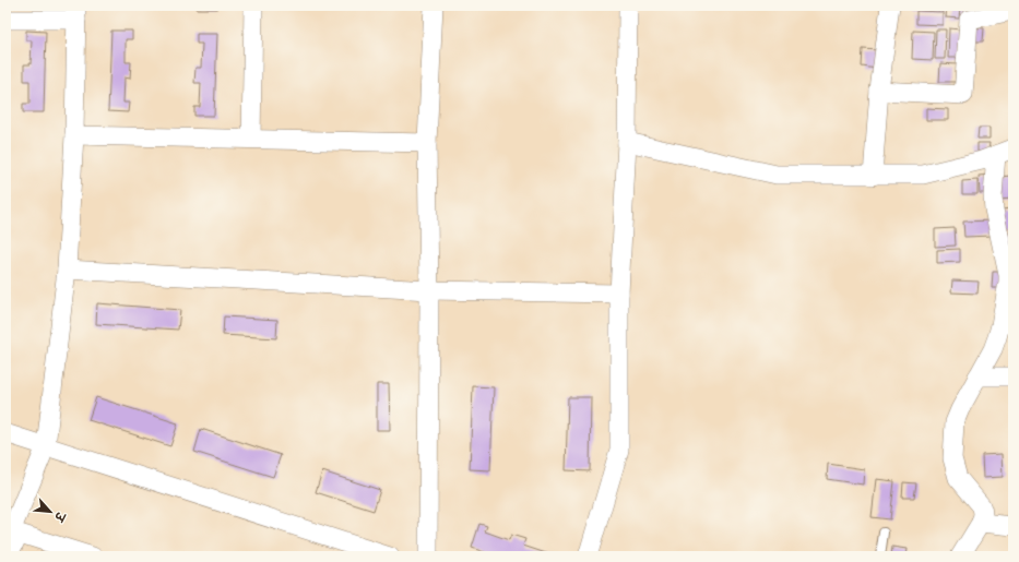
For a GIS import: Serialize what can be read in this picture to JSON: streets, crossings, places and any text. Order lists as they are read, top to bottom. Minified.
{"north":"bottom right"}
